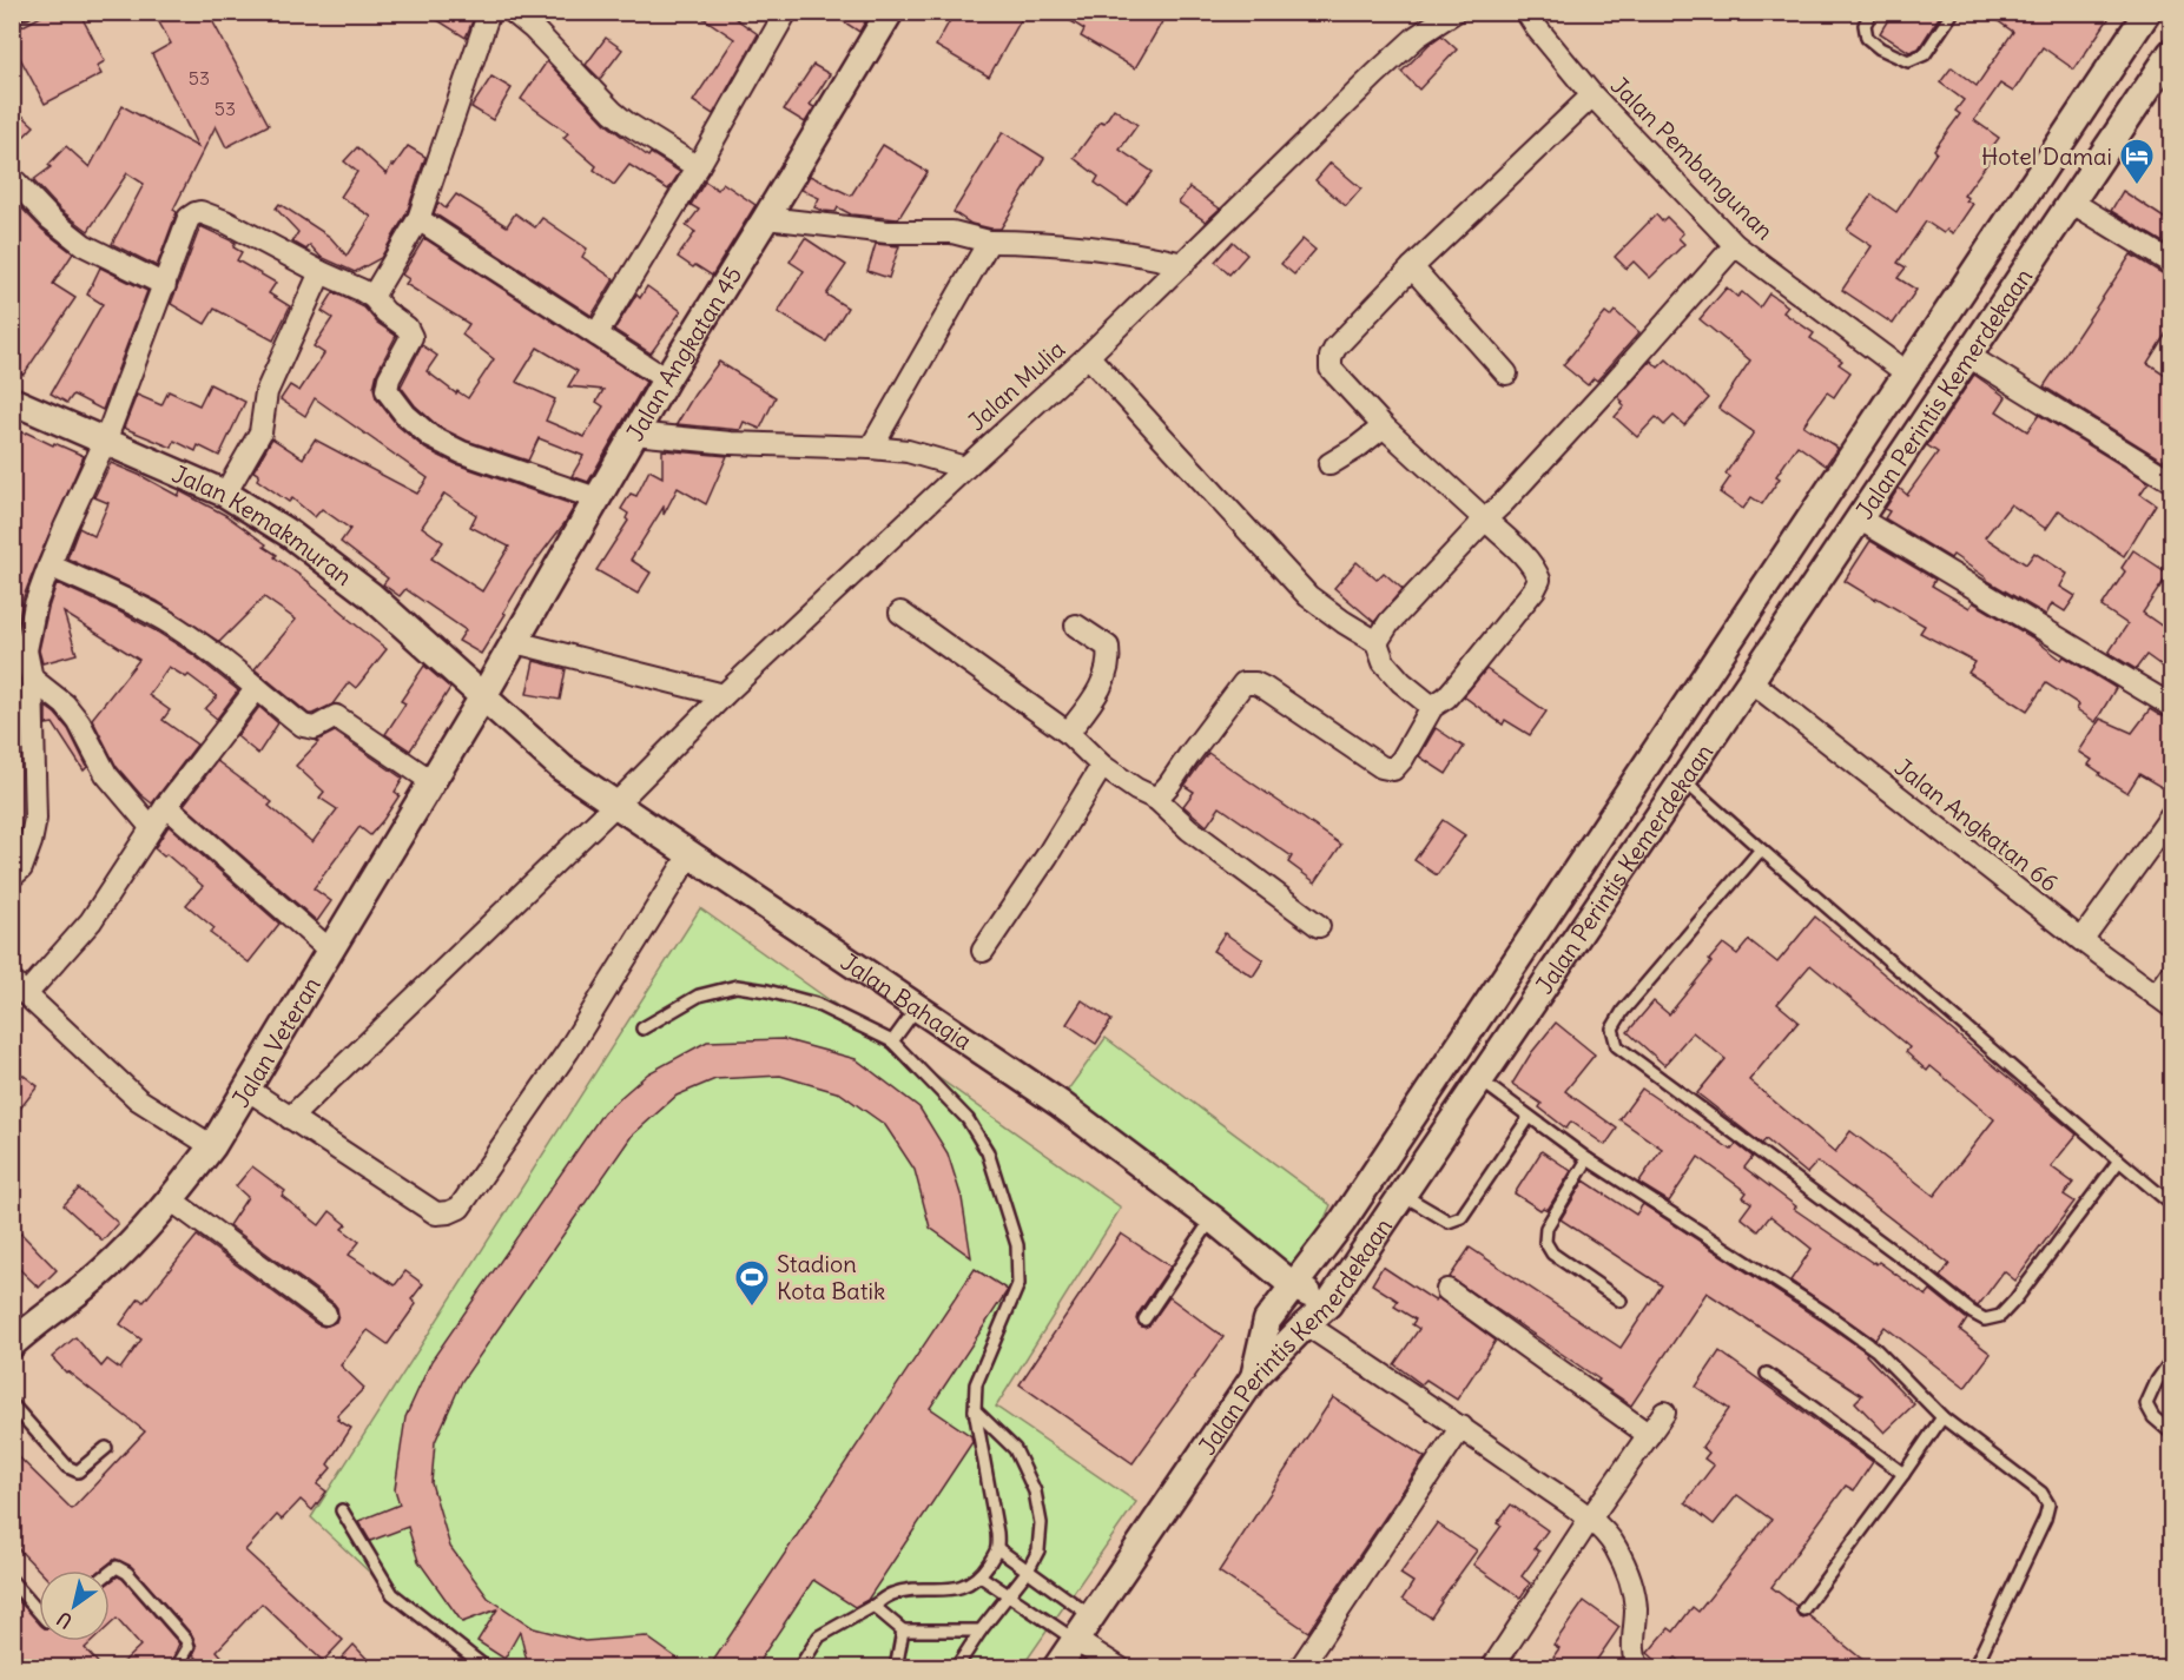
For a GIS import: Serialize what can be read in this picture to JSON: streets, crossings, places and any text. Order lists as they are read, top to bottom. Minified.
{"streets":{"street":["Jalan Pembangunan","Jalan Angkatan 45","Jalan Mulia","Jalan Perintis Kemerdekaan","Jalan Kemakmuran","Jalan Angkatan 66","Jalan Bahagia","Jalan Veteran"]},"crossings":[["Jalan Angkatan 45","Jalan Kemakmuran"],["Jalan Angkatan 45","Jalan Bahagia"],["Jalan Angkatan 45","Jalan Veteran"],["Jalan Mulia","Jalan Bahagia"],["Jalan Perintis Kemerdekaan","Jalan Angkatan 66"],["Jalan Perintis Kemerdekaan","Jalan Bahagia"],["Jalan Kemakmuran","Jalan Bahagia"],["Jalan Kemakmuran","Jalan Veteran"],["Jalan Bahagia","Jalan Veteran"]],"places":{"hotel":["Hotel Damai"],"sports":["Stadion Kota Batik"]},"house_numbers":["53","53"],"north":"bottom left"}
